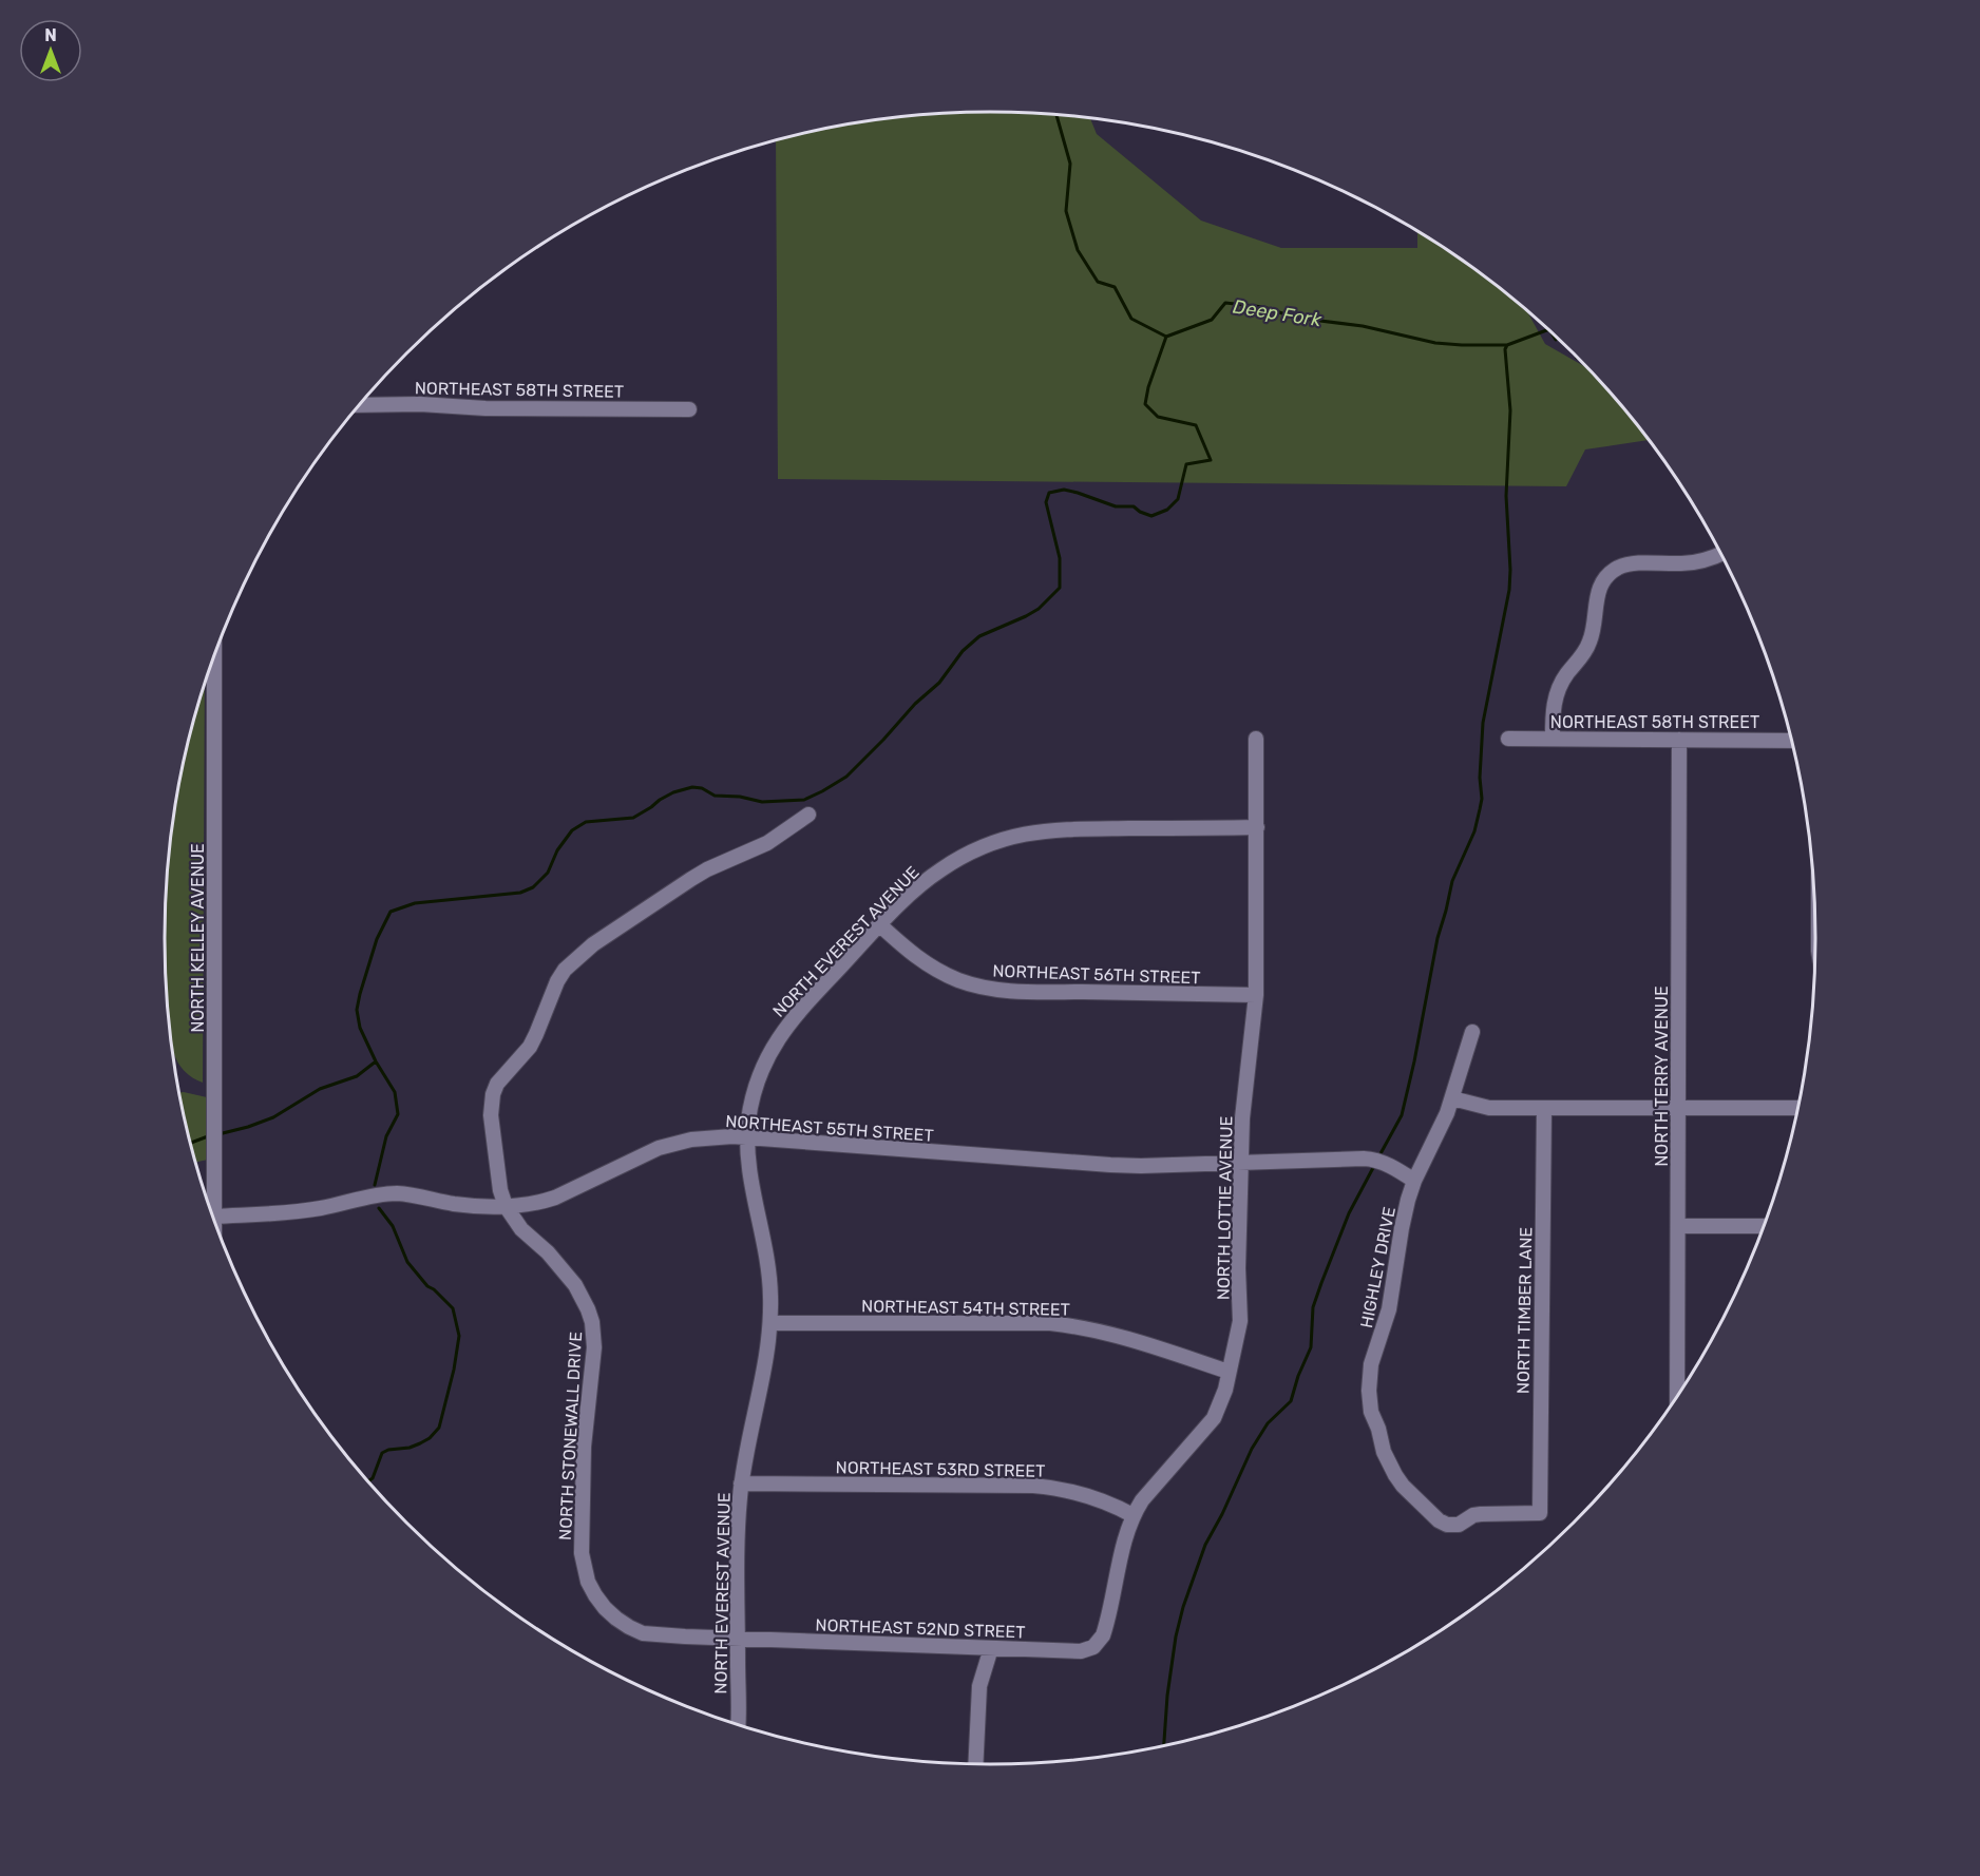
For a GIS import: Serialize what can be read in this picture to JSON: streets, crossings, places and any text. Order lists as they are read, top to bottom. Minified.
{"streets":{"street":["NORTHEAST 58TH STREET","NORTH KELLEY AVENUE","NORTH EVEREST AVENUE","NORTHEAST 56TH STREET","NORTH TERRY AVENUE","NORTHEAST 55TH STREET","NORTH LOTTIE AVENUE","HIGHLEY DRIVE","NORTHEAST 54TH STREET","NORTH TIMBER LANE","NORTH STONEWALL DRIVE","NORTHEAST 53RD STREET","NORTHEAST 52ND STREET"]},"crossings":[["NORTHEAST 58TH STREET","NORTH TERRY AVENUE"],["NORTH KELLEY AVENUE","NORTHEAST 55TH STREET"],["NORTH EVEREST AVENUE","NORTHEAST 56TH STREET"],["NORTH EVEREST AVENUE","NORTHEAST 55TH STREET"],["NORTH EVEREST AVENUE","NORTH LOTTIE AVENUE"],["NORTH EVEREST AVENUE","NORTHEAST 54TH STREET"],["NORTH EVEREST AVENUE","NORTH STONEWALL DRIVE"],["NORTH EVEREST AVENUE","NORTHEAST 53RD STREET"],["NORTH EVEREST AVENUE","NORTHEAST 52ND STREET"],["NORTHEAST 56TH STREET","NORTH LOTTIE AVENUE"],["NORTHEAST 55TH STREET","NORTH LOTTIE AVENUE"],["NORTHEAST 55TH STREET","HIGHLEY DRIVE"],["NORTHEAST 55TH STREET","NORTH STONEWALL DRIVE"],["NORTH LOTTIE AVENUE","NORTHEAST 54TH STREET"],["NORTH LOTTIE AVENUE","NORTHEAST 53RD STREET"],["NORTH LOTTIE AVENUE","NORTHEAST 52ND STREET"],["HIGHLEY DRIVE","NORTH TIMBER LANE"],["NORTH STONEWALL DRIVE","NORTHEAST 52ND STREET"]],"water":["Deep Fork"],"north":"top"}
